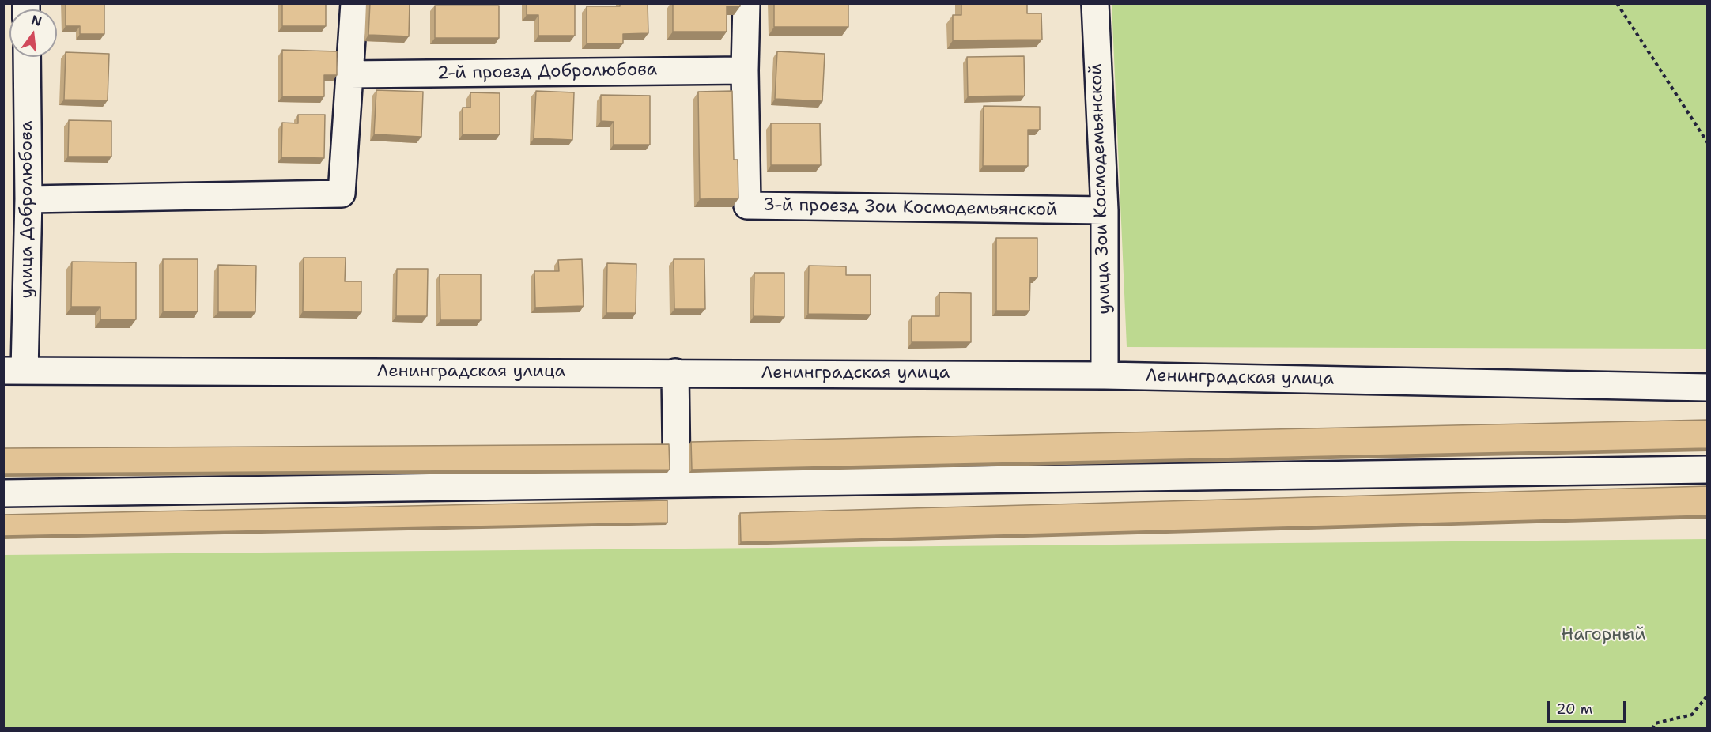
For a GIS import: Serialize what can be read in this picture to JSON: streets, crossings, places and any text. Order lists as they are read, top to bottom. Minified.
{"streets":{"street":["2-й проезд Добролюбова","улица Зои Космодемьянской","3-й проезд Зои Космодемьянской","улица Добролюбова","Ленинградская улица"]},"crossings":[["2-й проезд Добролюбова","3-й проезд Зои Космодемьянской"],["улица Зои Космодемьянской","3-й проезд Зои Космодемьянской"],["улица Зои Космодемьянской","Ленинградская улица"],["улица Добролюбова","Ленинградская улица"]],"parks":["Нагорный"],"scale_bar":"20 m","north":"top"}
